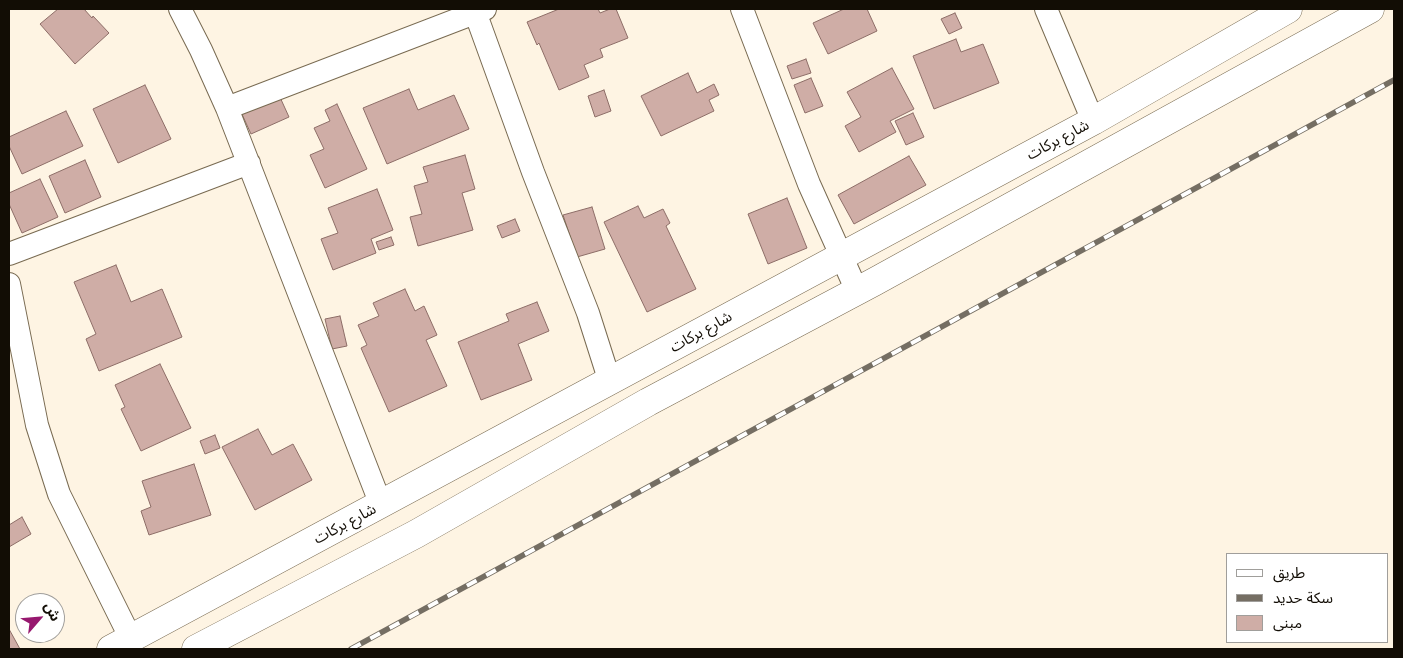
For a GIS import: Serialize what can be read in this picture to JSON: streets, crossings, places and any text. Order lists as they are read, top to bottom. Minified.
{"streets":{"main road":["شارع بركات"]},"legend":["طريق","سكة حديد","مبنى"],"north":"top right"}
